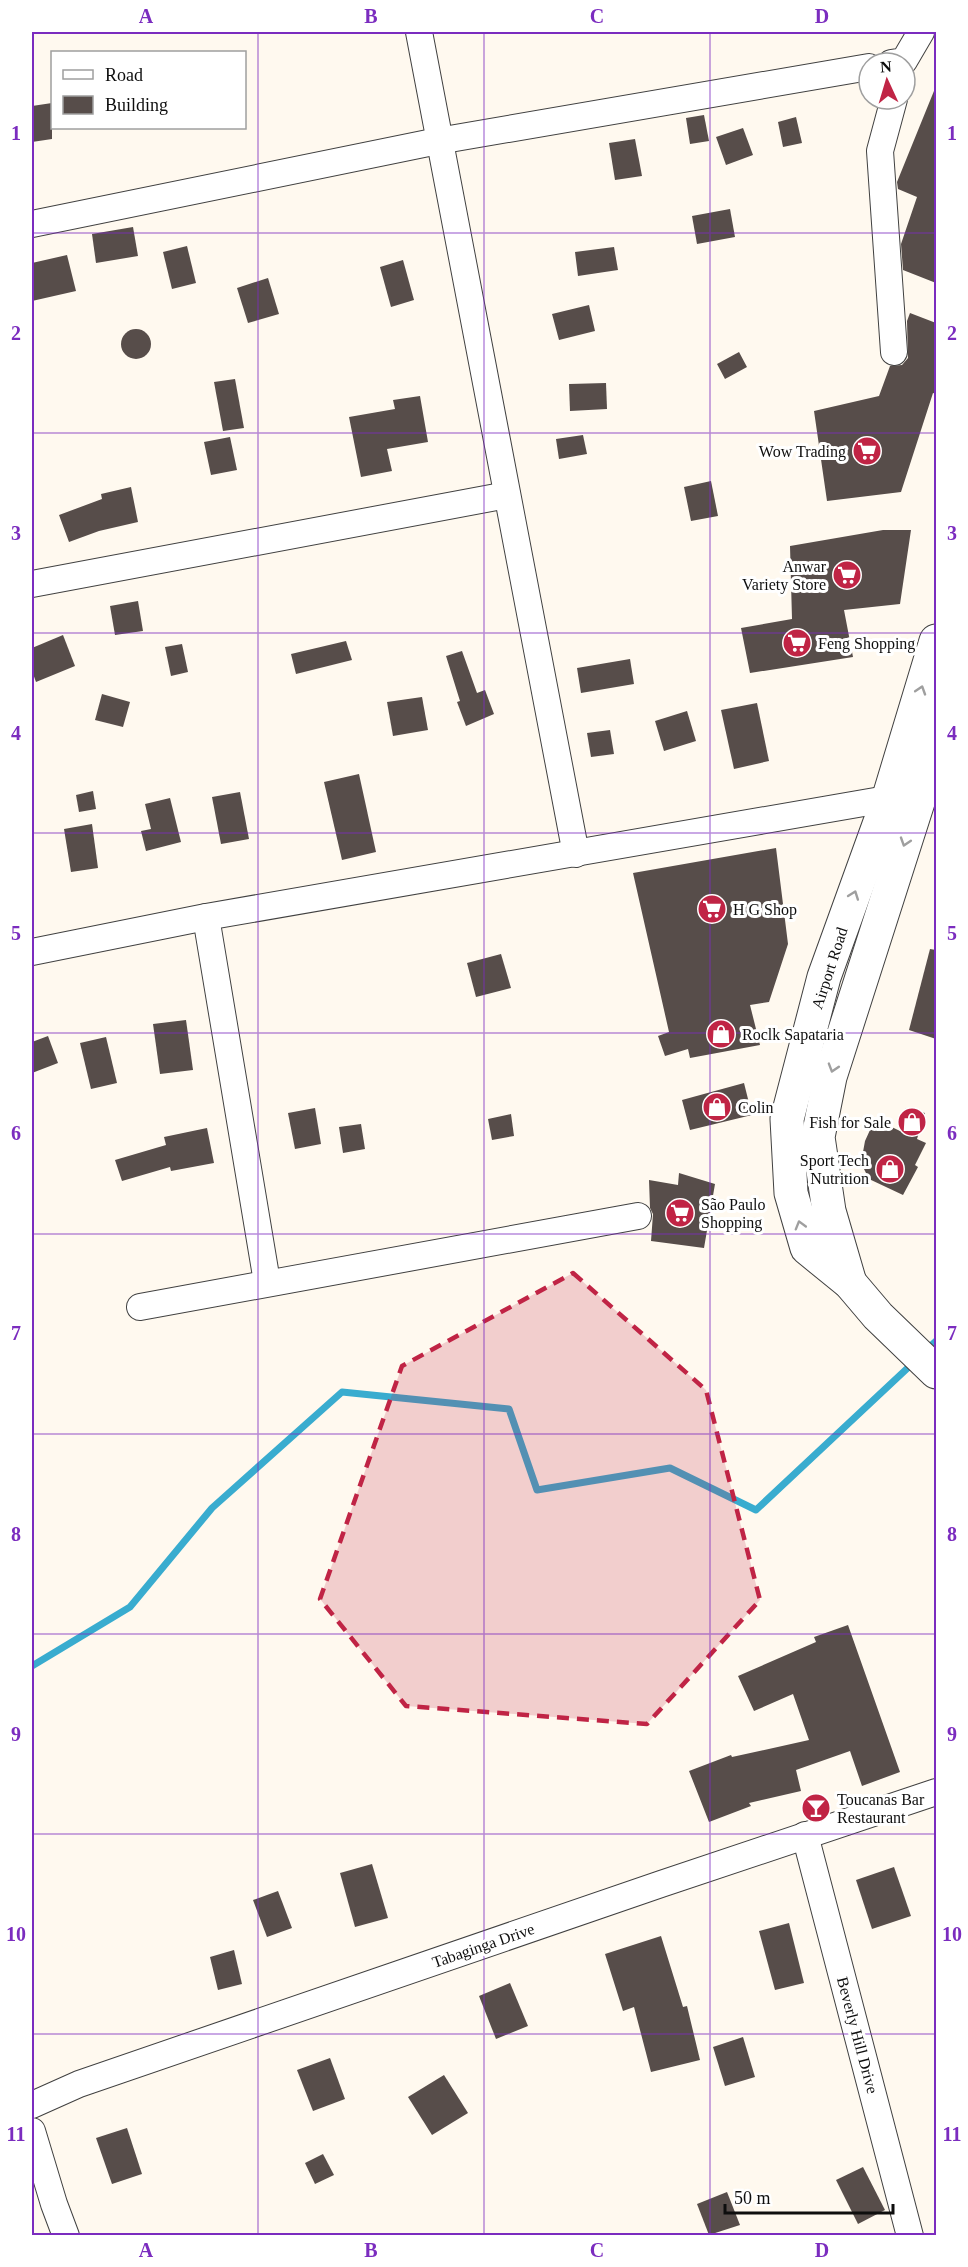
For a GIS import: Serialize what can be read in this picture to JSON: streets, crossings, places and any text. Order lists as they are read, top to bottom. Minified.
{"streets":{"street":["Airport Road","Tabaginga Drive","Beverly Hill Drive"]},"crossings":[["Tabaginga Drive","Beverly Hill Drive"]],"places":{"supermarket":["Wow Trading","Anwar Variety Store","Feng Shopping","H G Shop","São Paulo Shopping"],"shop":["Roclk Sapataria","Colin","Fish for Sale","Sport Tech Nutrition"],"bar":["Toucanas Bar Restaurant"]},"legend":["Road","Building"],"scale_bar":"50 m","north":"top","grid":{"columns":["A","B","C","D"],"rows":["1","2","3","4","5","6","7","8","9","10","11"]}}
